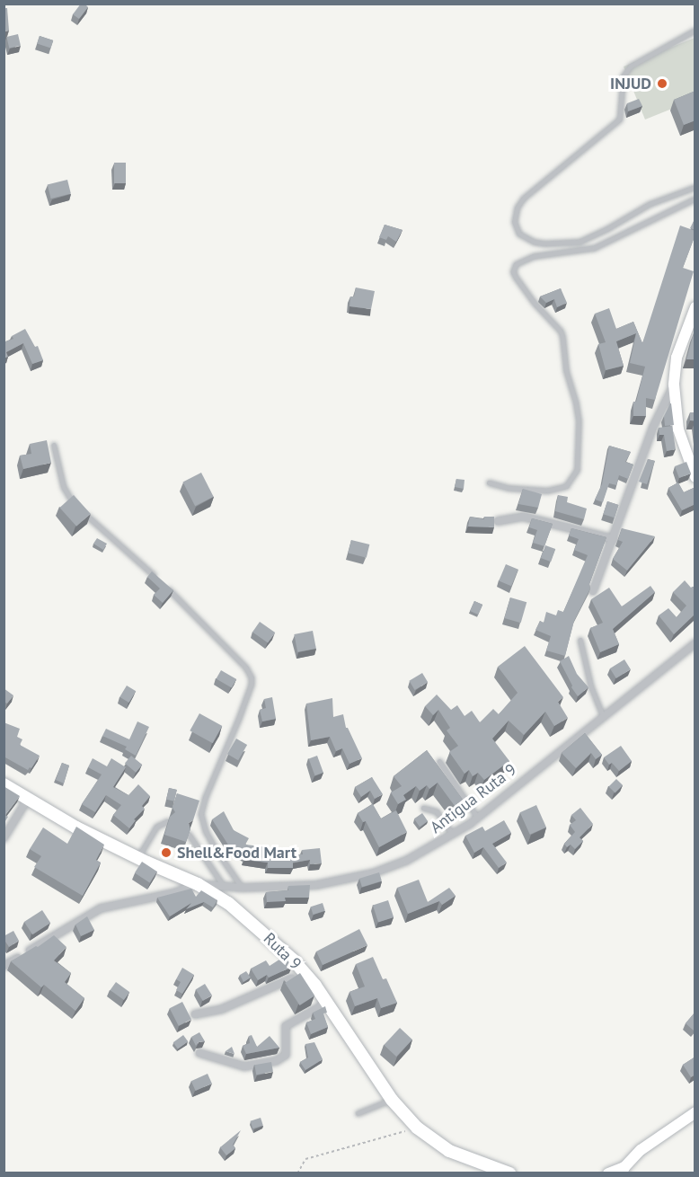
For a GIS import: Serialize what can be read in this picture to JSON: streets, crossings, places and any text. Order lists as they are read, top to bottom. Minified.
{"streets":{"main road":["Ruta 9"],"street":["Antigua Ruta 9"]},"crossings":[["Antigua Ruta 9","Ruta 9"]],"places":["INJUD","Shell&Food Mart"]}
